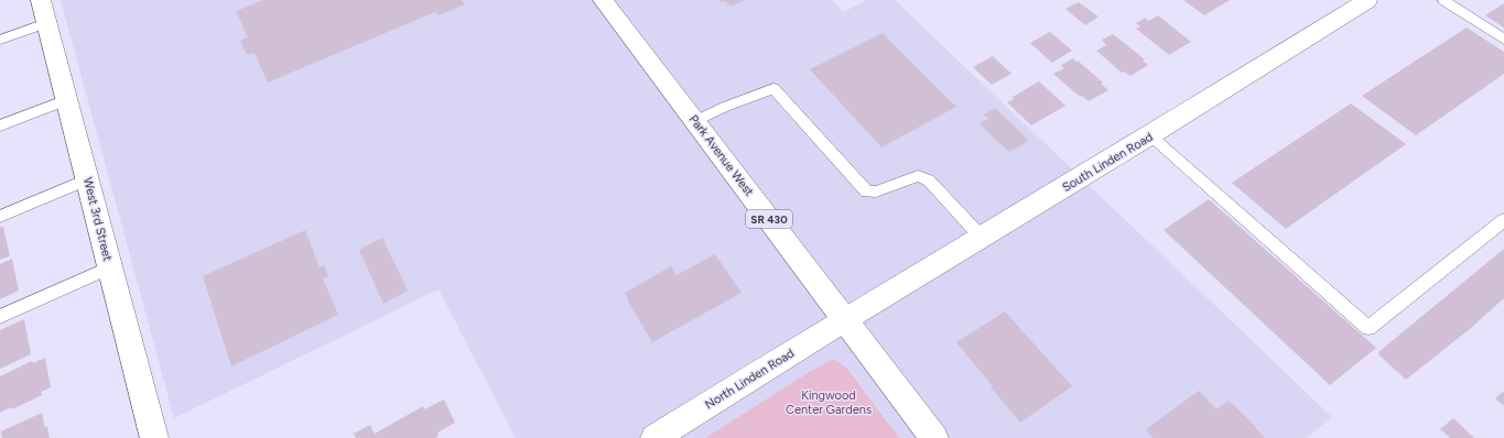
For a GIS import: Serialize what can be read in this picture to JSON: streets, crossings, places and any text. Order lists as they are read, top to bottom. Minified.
{"streets":{"street":["Park Avenue West","South Linden Road","West 3rd Street","SR 430","North Linden Road"]},"crossings":[["Park Avenue West","South Linden Road"],["Park Avenue West","North Linden Road"],["South Linden Road","North Linden Road"]],"parks":["Kingwood Center Gardens"]}
